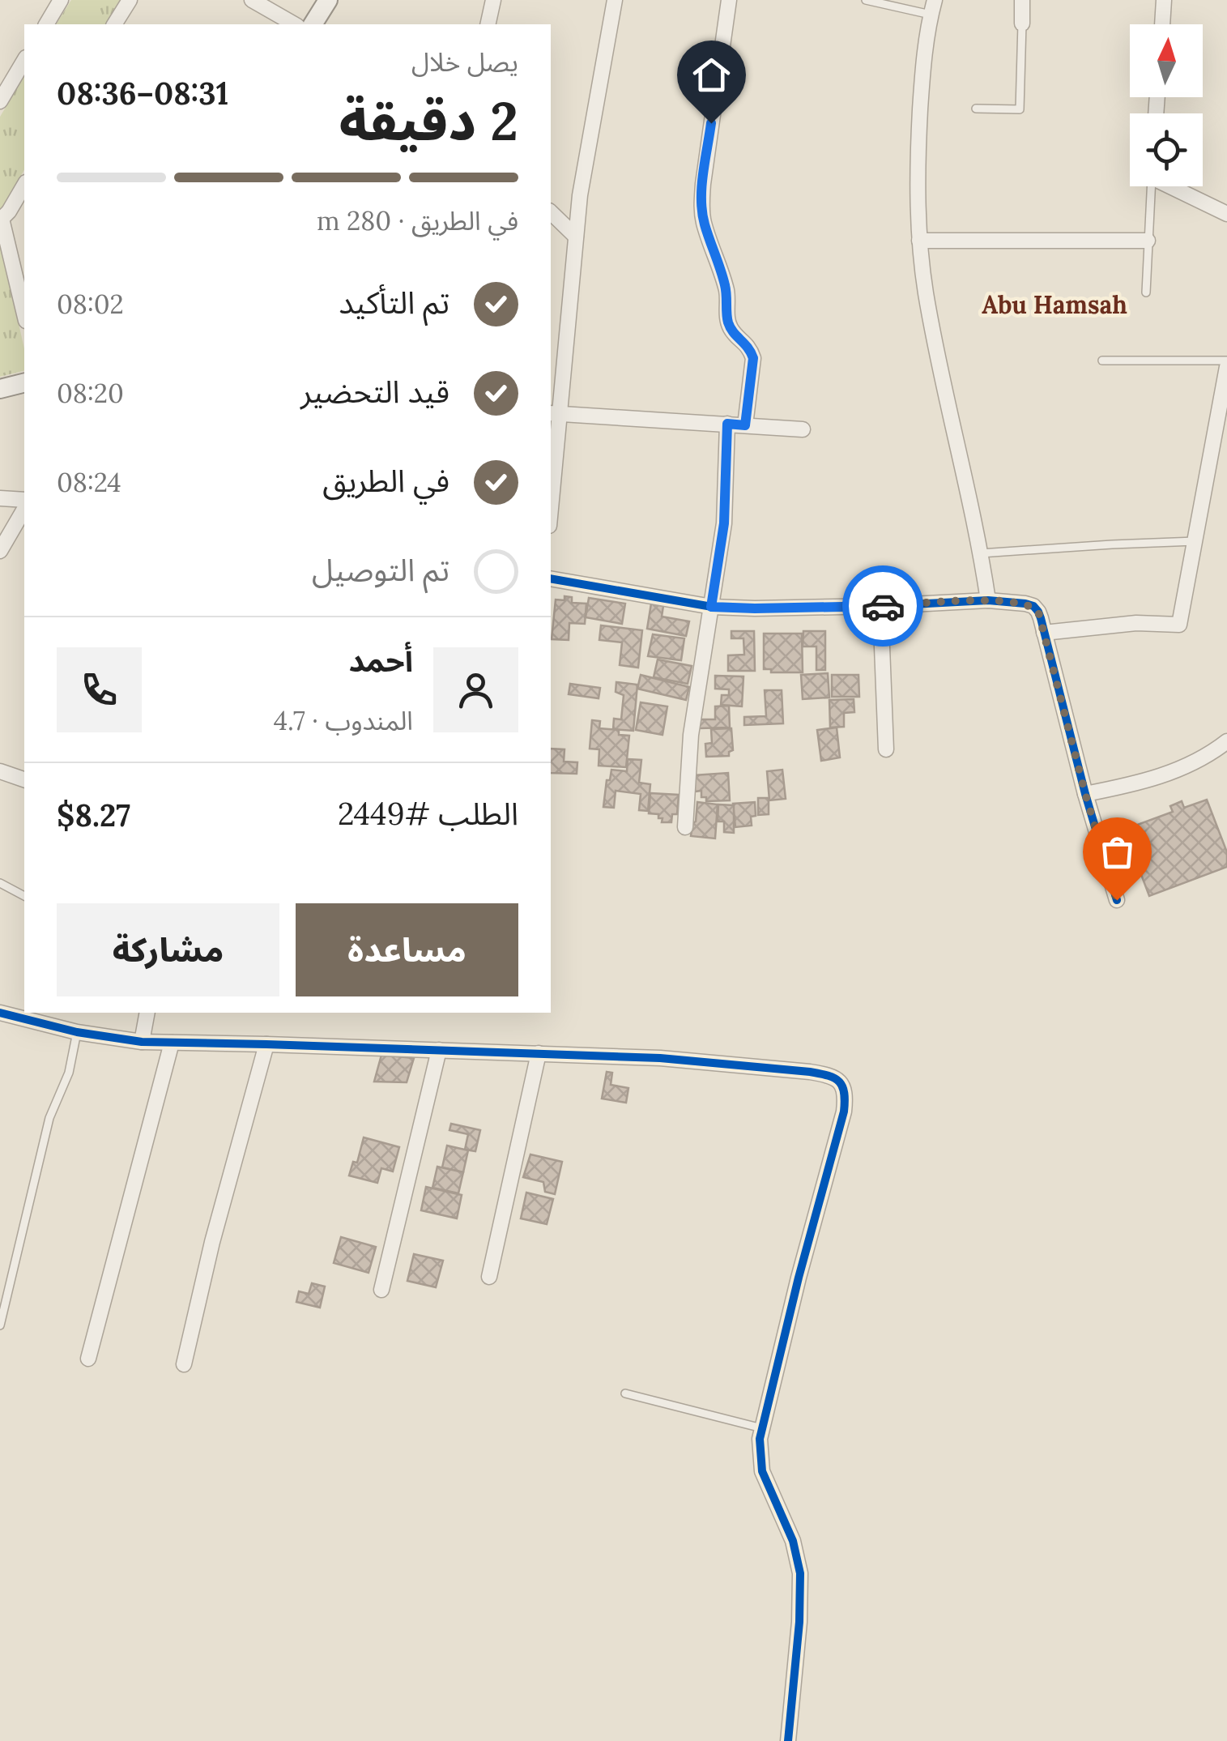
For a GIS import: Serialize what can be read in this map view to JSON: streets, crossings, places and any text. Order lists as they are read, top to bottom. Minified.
{"districts":["Abu Hamsah"],"north":"top","page":{"heading":["2 دقيقة","يصل خلال","08:31–08:36"],"panel":["أحمد","المندوب · 4.7","الطلب #2449","$8.27"],"bar":"في الطريق · 280 m","list":[["تم التأكيد","08:02"],["قيد التحضير","08:20"],["في الطريق","08:24"],"تم التوصيل"],"buttons":["مساعدة","مشاركة"]}}
